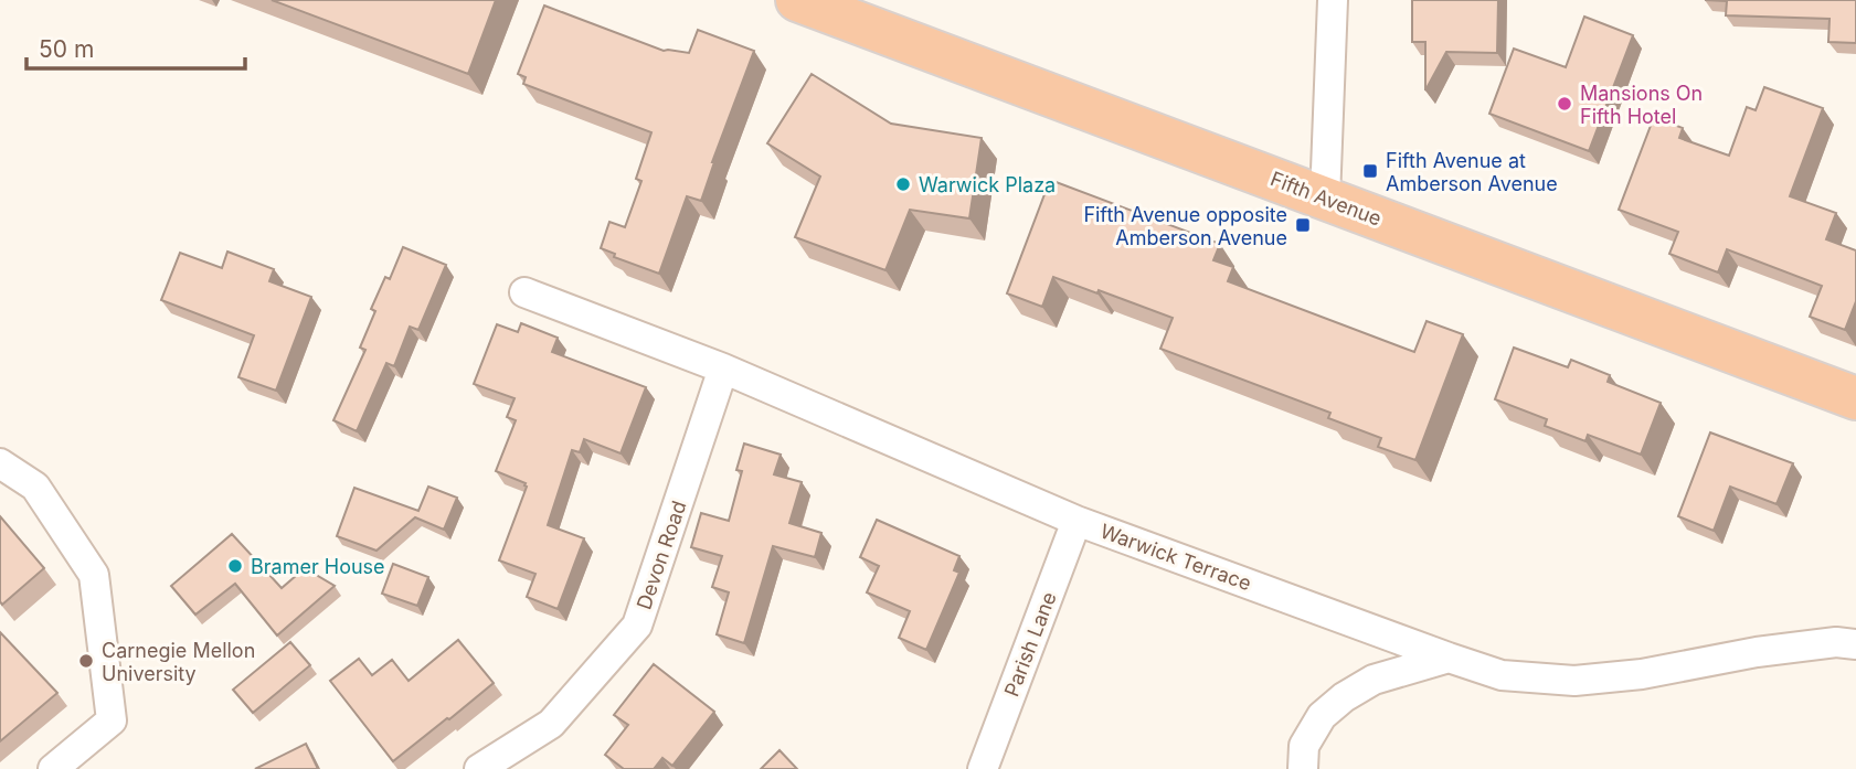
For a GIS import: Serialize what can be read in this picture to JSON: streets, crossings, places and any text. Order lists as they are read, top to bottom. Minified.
{"streets":{"highway":["Fifth Avenue"],"street":["Devon Road","Warwick Terrace","Parish Lane"]},"crossings":[["Devon Road","Warwick Terrace"],["Warwick Terrace","Parish Lane"]],"places":{"other":["Mansions On Fifth Hotel","Warwick Plaza","Bramer House","Carnegie Mellon University"],"transit":["Fifth Avenue at Amberson Avenue","Fifth Avenue opposite Amberson Avenue"]},"scale_bar":"50 m"}
